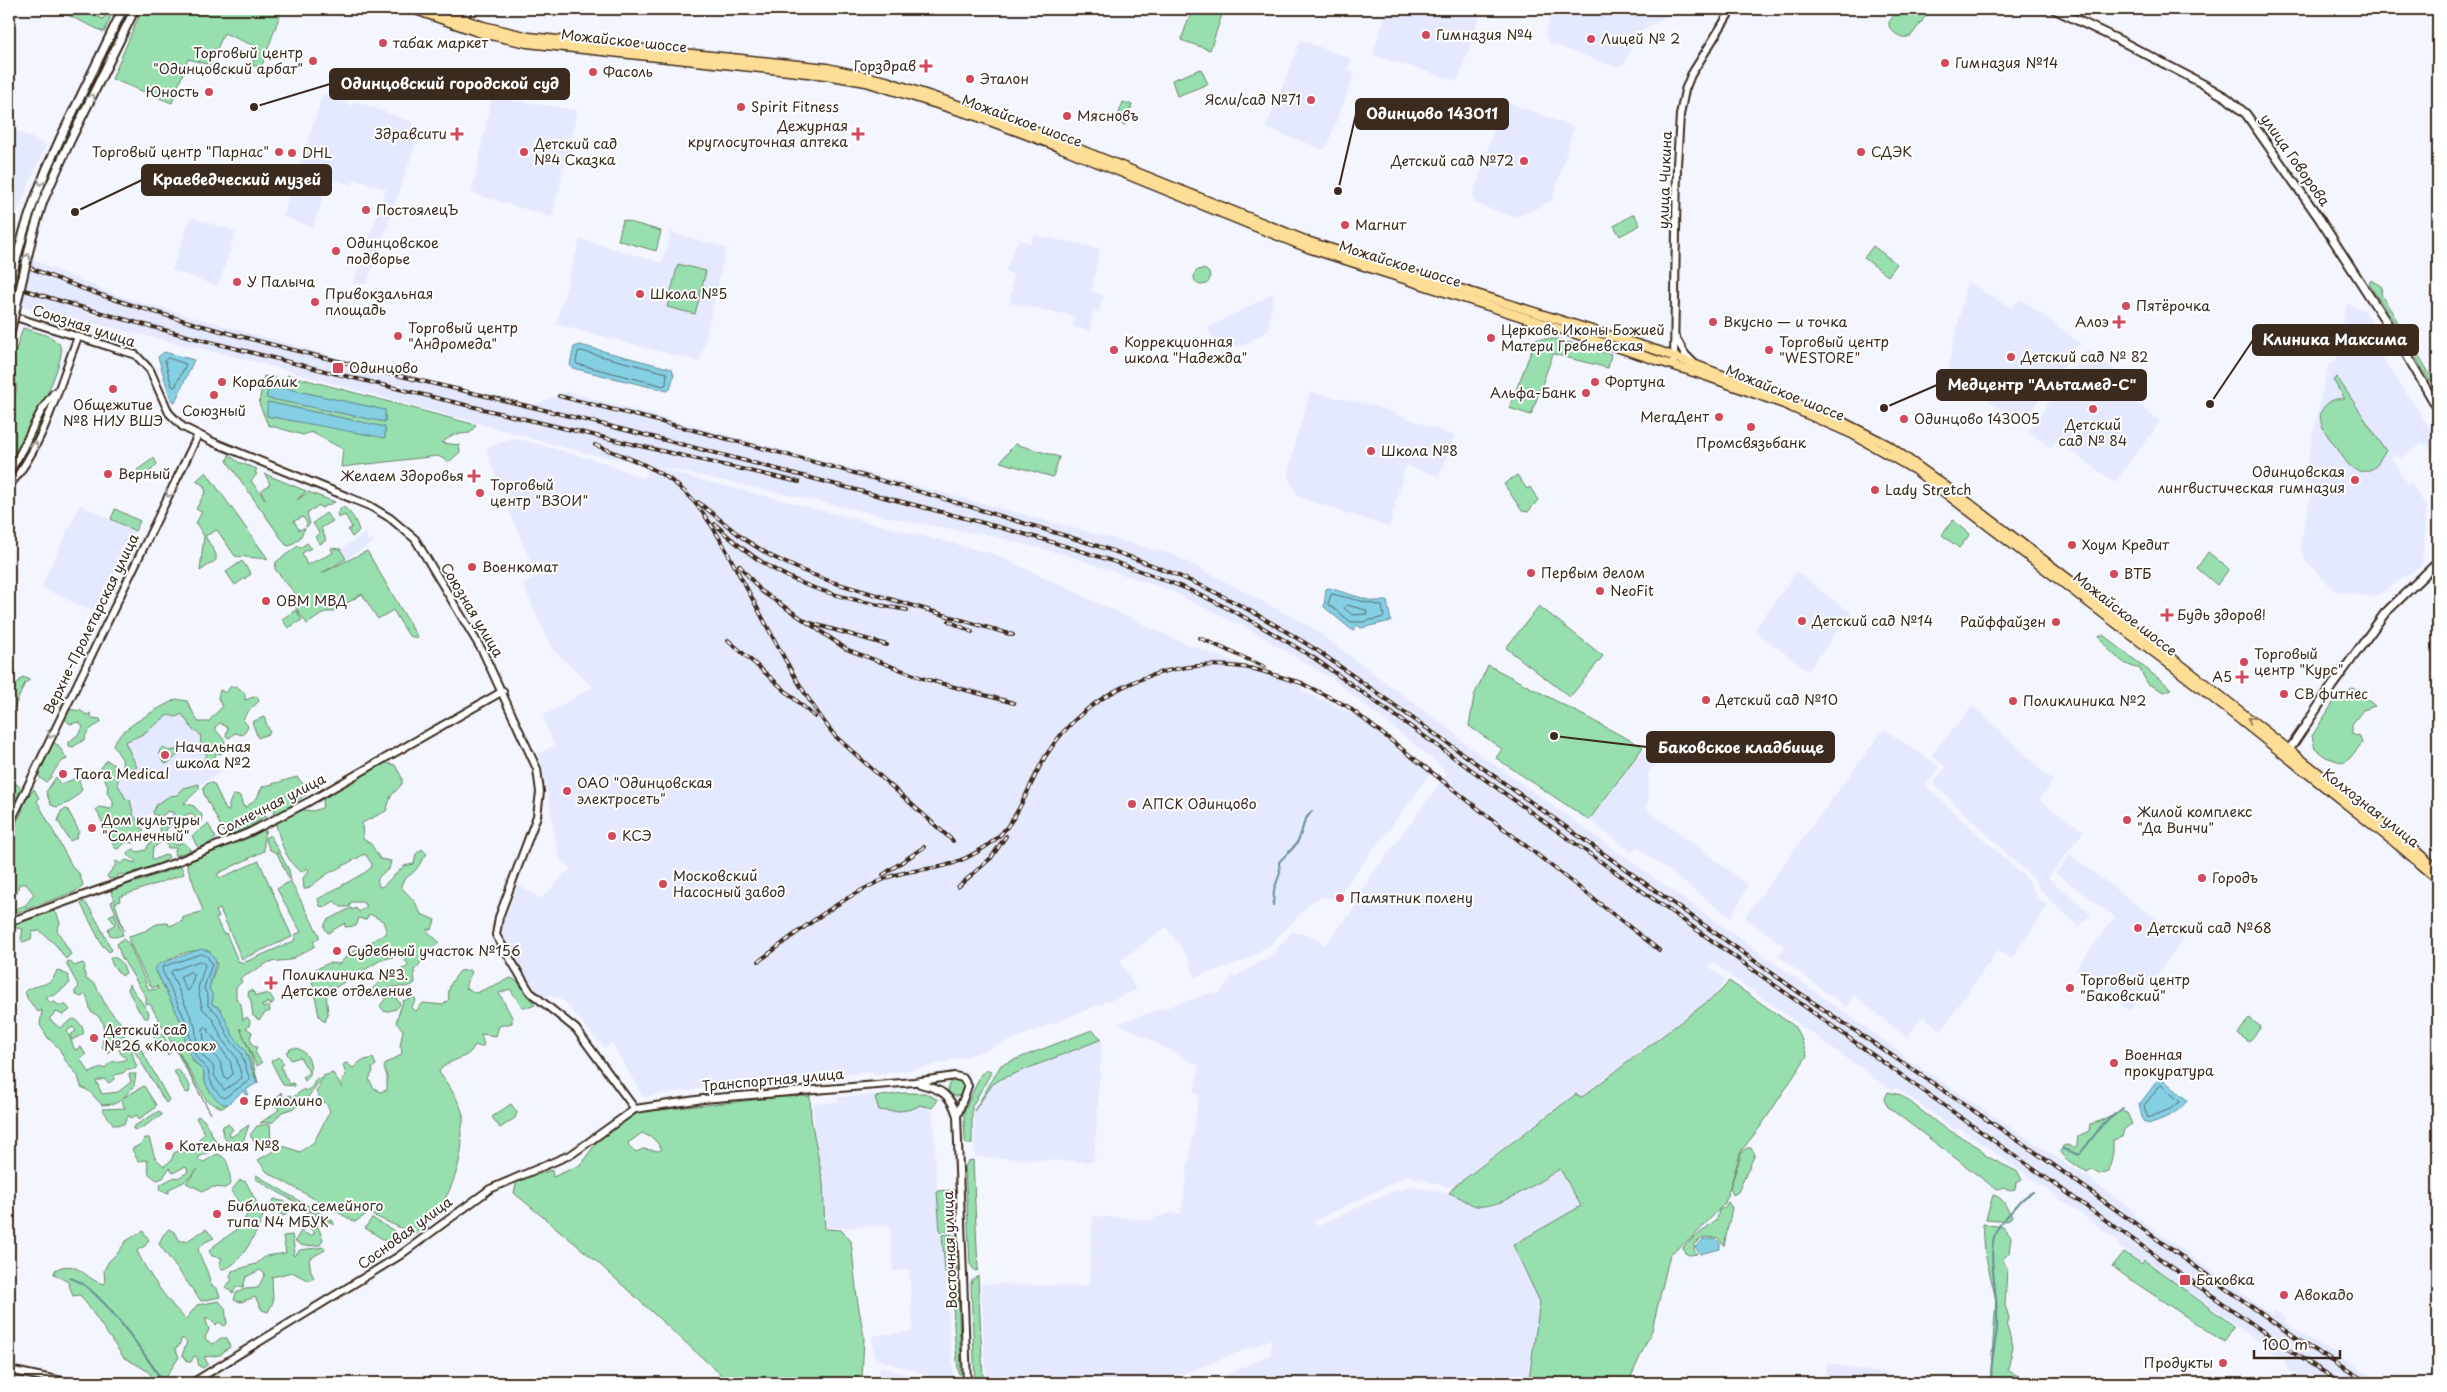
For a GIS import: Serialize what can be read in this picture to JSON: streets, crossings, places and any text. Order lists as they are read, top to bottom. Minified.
{"streets":{"main road":["Можайское шоссе","улица Говорова","Колхозная улица"],"street":["улица Чикина","Союзная улица","Верхне-Пролетарская улица","Солнечная улица","Транспортная улица","Сосновая улица","Восточная улица"]},"crossings":[["Можайское шоссе","улица Чикина"],["Можайское шоссе","Колхозная улица"],["Союзная улица","Верхне-Пролетарская улица"],["Союзная улица","Солнечная улица"],["Союзная улица","Транспортная улица"],["Союзная улица","Сосновая улица"],["Транспортная улица","Сосновая улица"],["Транспортная улица","Восточная улица"]],"one_way":["Верхне-Пролетарская улица"],"places":{"other":["Гимназия №4","Лицей № 2","табак маркет","Торговый центр \"Одинцовский арбат\"","Гимназия №14","Фасоль","Эталон","Юность","Ясли/сад №71","Одинцовский городской суд","Spirit Fitness","Мясновъ","Торговый центр \"Парнас\"","Детский сад №4 Сказка","СДЭК","DHL","Детский сад №72","Одинцово 143011","ПостоялецЪ","Краеведческий музей","Магнит","Одинцовское подворье","У Палыча","Школа №5","Привокзальная площадь","Пятёрочка","Вкусно — и точка","Торговый центр \"Андромеда\"","Церковь Иконы Божией Матери Гребневская","Коррекционная школа \"Надежда\"","Торговый центр \"WESTORE\"","Детский сад № 82","Кораблик","Фортуна","Общежитие №8 НИУ ВШЭ","Альфа-Банк","Союзный","Клиника Максима","Медцентр \"Альтамед-С\"","Детский сад № 84","МегаДент","Одинцово 143005","Промсвязьбанк","Школа №8","Верный","Одинцовская лингвистическая гимназия","Lady Stretch","Торговый центр \"ВЗОИ\"","Хоум Кредит","Военкомат","Первым делом","ВТБ","NeoFit","ОВМ МВД","Детский сад №14","Райффайзен","Торговый центр \"Курс\"","СВ фитнес","Детский сад №10","Поликлиника №2","Баковское кладбище","Начальная школа №2","Taora Medical","ОАО \"Одинцовская электросеть\"","АПСК Одинцово","Жилой комплекс \"Да Винчи\"","Дом культуры \"Солнечный\"","КСЭ","Городъ","Московский Насосный завод","Памятник полену","Детский сад №68","Судебный участок №156","Торговый центр \"Баковский\"","Детский сад №26 «Колосок»","Военная прокуратура","Ермолино","Котельная №8","Библиотека семейного типа N4 МБУК","Авокадо","Продукты"],"health":["Горздрав","Здравсити","Дежурная круглосуточная аптека","Алоэ","Желаем Здоровья","Будь здоров!","А5","Поликлиника №3. Детское отделение"],"transit":["Одинцово","Баковка"]},"scale_bar":"100 m"}
